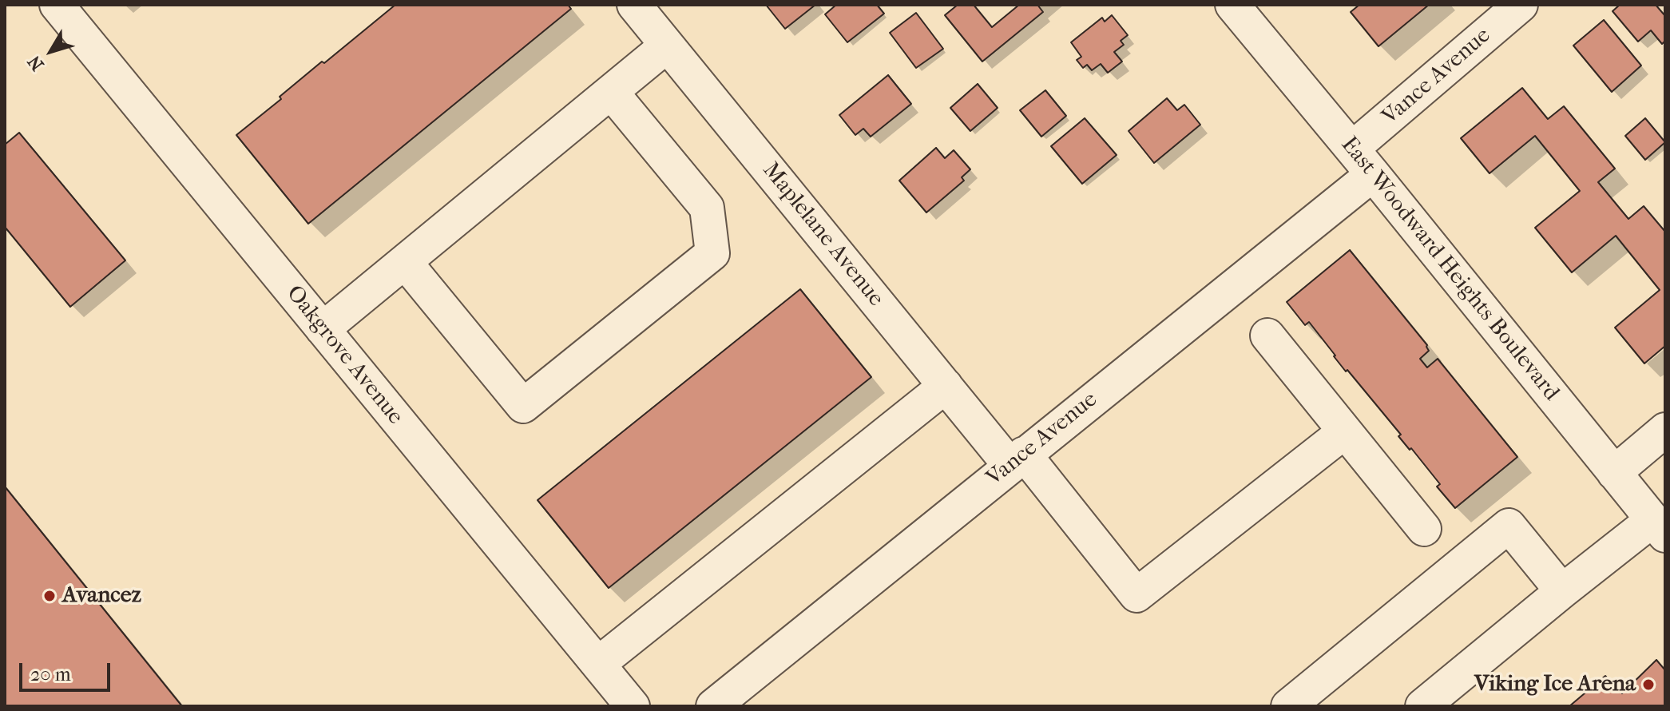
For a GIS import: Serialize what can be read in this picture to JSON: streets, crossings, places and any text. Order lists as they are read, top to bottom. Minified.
{"streets":{"street":["Vance Avenue","Maplelane Avenue","East Woodward Heights Boulevard","Oakgrove Avenue"]},"crossings":[["Vance Avenue","Maplelane Avenue"],["Vance Avenue","East Woodward Heights Boulevard"]],"places":["Avancez","Viking Ice Arena"],"scale_bar":"20 m","north":"bottom left"}
